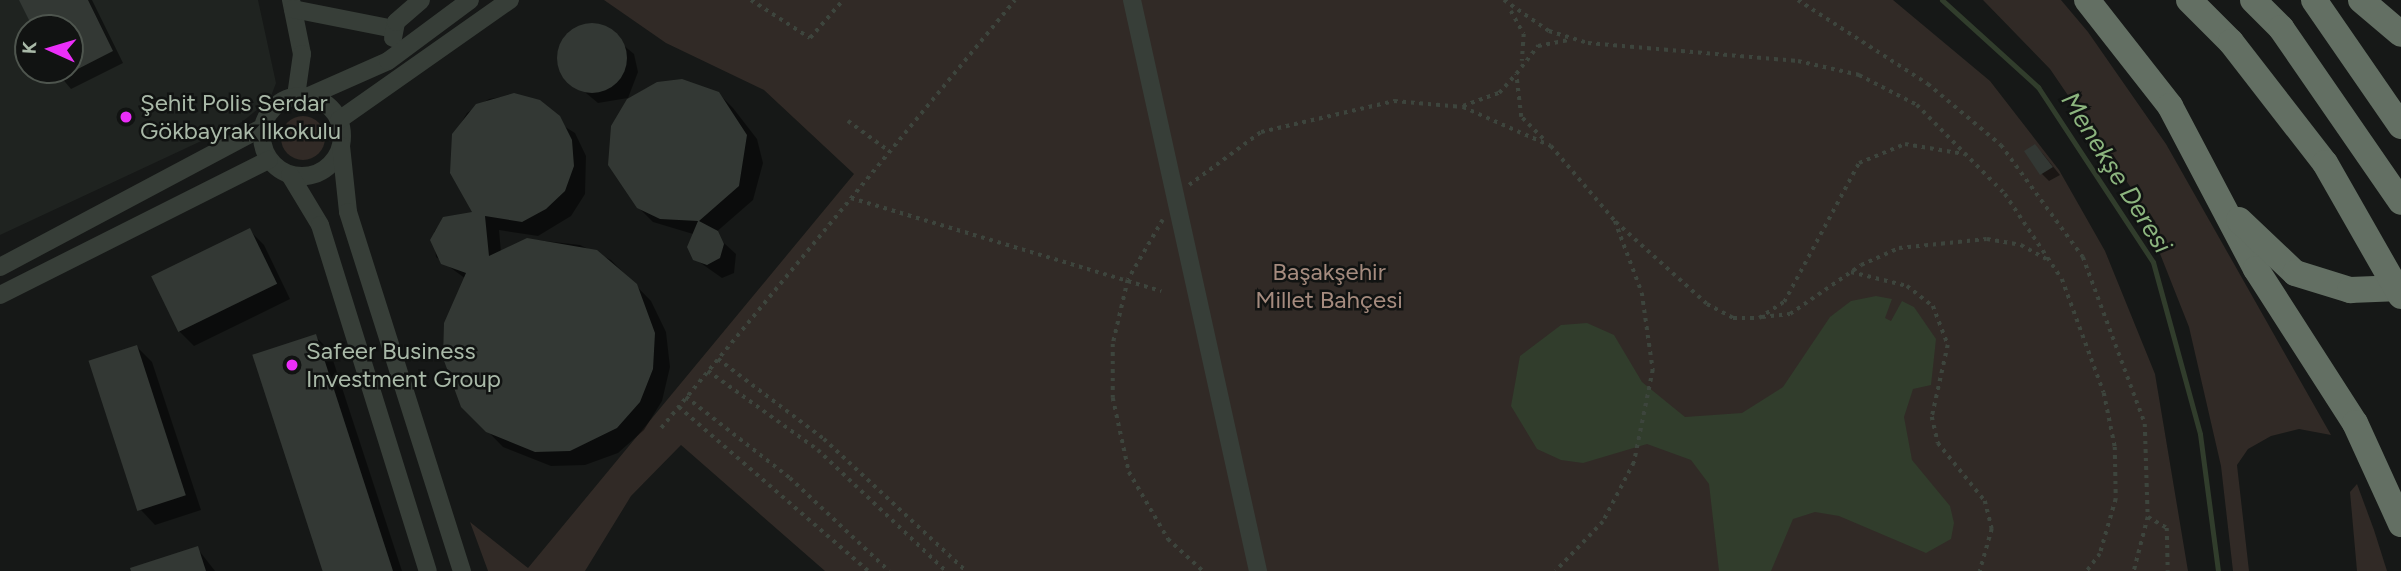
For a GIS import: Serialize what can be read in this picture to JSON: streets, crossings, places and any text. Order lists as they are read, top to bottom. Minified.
{"water":["Menekşe Deresi"],"parks":["Başakşehir Millet Bahçesi"],"places":["Şehit Polis Serdar Gökbayrak İlkokulu","Safeer Business Investment Group"],"north":"left"}
